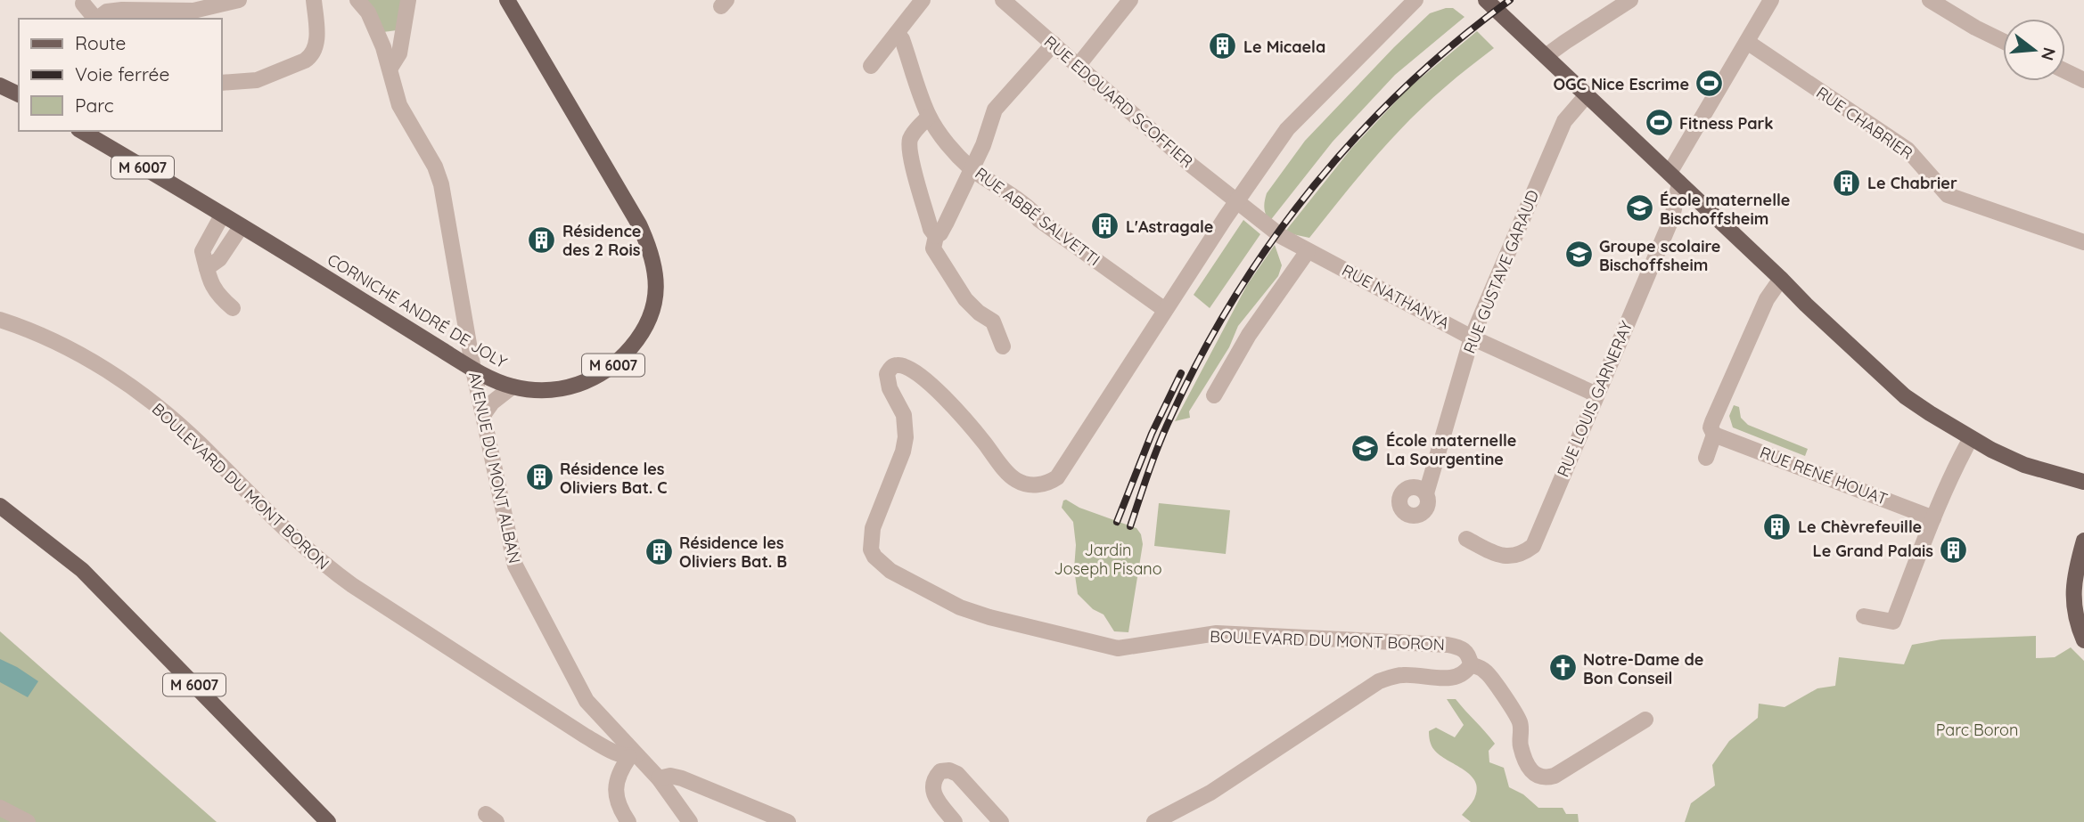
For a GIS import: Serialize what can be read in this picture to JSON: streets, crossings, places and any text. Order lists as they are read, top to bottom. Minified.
{"streets":{"main road":["M 6007","CORNICHE ANDRÉ DE JOLY"],"street":["RUE EDOUARD SCOFFIER","RUE CHABRIER","RUE ABBÉ SALVETTI","RUE GUSTAVE GARAUD","RUE NATHANYA","RUE LOUIS GARNERAY","AVENUE DU MONT ALBAN","RUE RENÉ HOUAT","BOULEVARD DU MONT BORON"]},"crossings":[["RUE EDOUARD SCOFFIER","RUE ABBÉ SALVETTI"],["RUE EDOUARD SCOFFIER","RUE NATHANYA"],["RUE EDOUARD SCOFFIER","BOULEVARD DU MONT BORON"],["RUE CHABRIER","RUE LOUIS GARNERAY"],["RUE ABBÉ SALVETTI","BOULEVARD DU MONT BORON"],["RUE GUSTAVE GARAUD","RUE NATHANYA"],["RUE NATHANYA","RUE LOUIS GARNERAY"],["RUE NATHANYA","BOULEVARD DU MONT BORON"],["CORNICHE ANDRÉ DE JOLY","AVENUE DU MONT ALBAN"],["AVENUE DU MONT ALBAN","BOULEVARD DU MONT BORON"]],"parks":["Jardin Joseph Pisano","Parc Boron"],"places":{"building":["Le Micaela","Le Chabrier","L'Astragale","Résidence des 2 Rois","Résidence les Oliviers Bat. C","Le Chèvrefeuille","Le Grand Palais","Résidence les Oliviers Bat. B"],"sports":["OGC Nice Escrime","Fitness Park"],"school or university":["École maternelle Bischoffsheim","Groupe scolaire Bischoffsheim","École maternelle La Sourgentine"],"church":["Notre-Dame de Bon Conseil"]},"legend":["Route","Voie ferrée","Parc"],"north":"right"}
